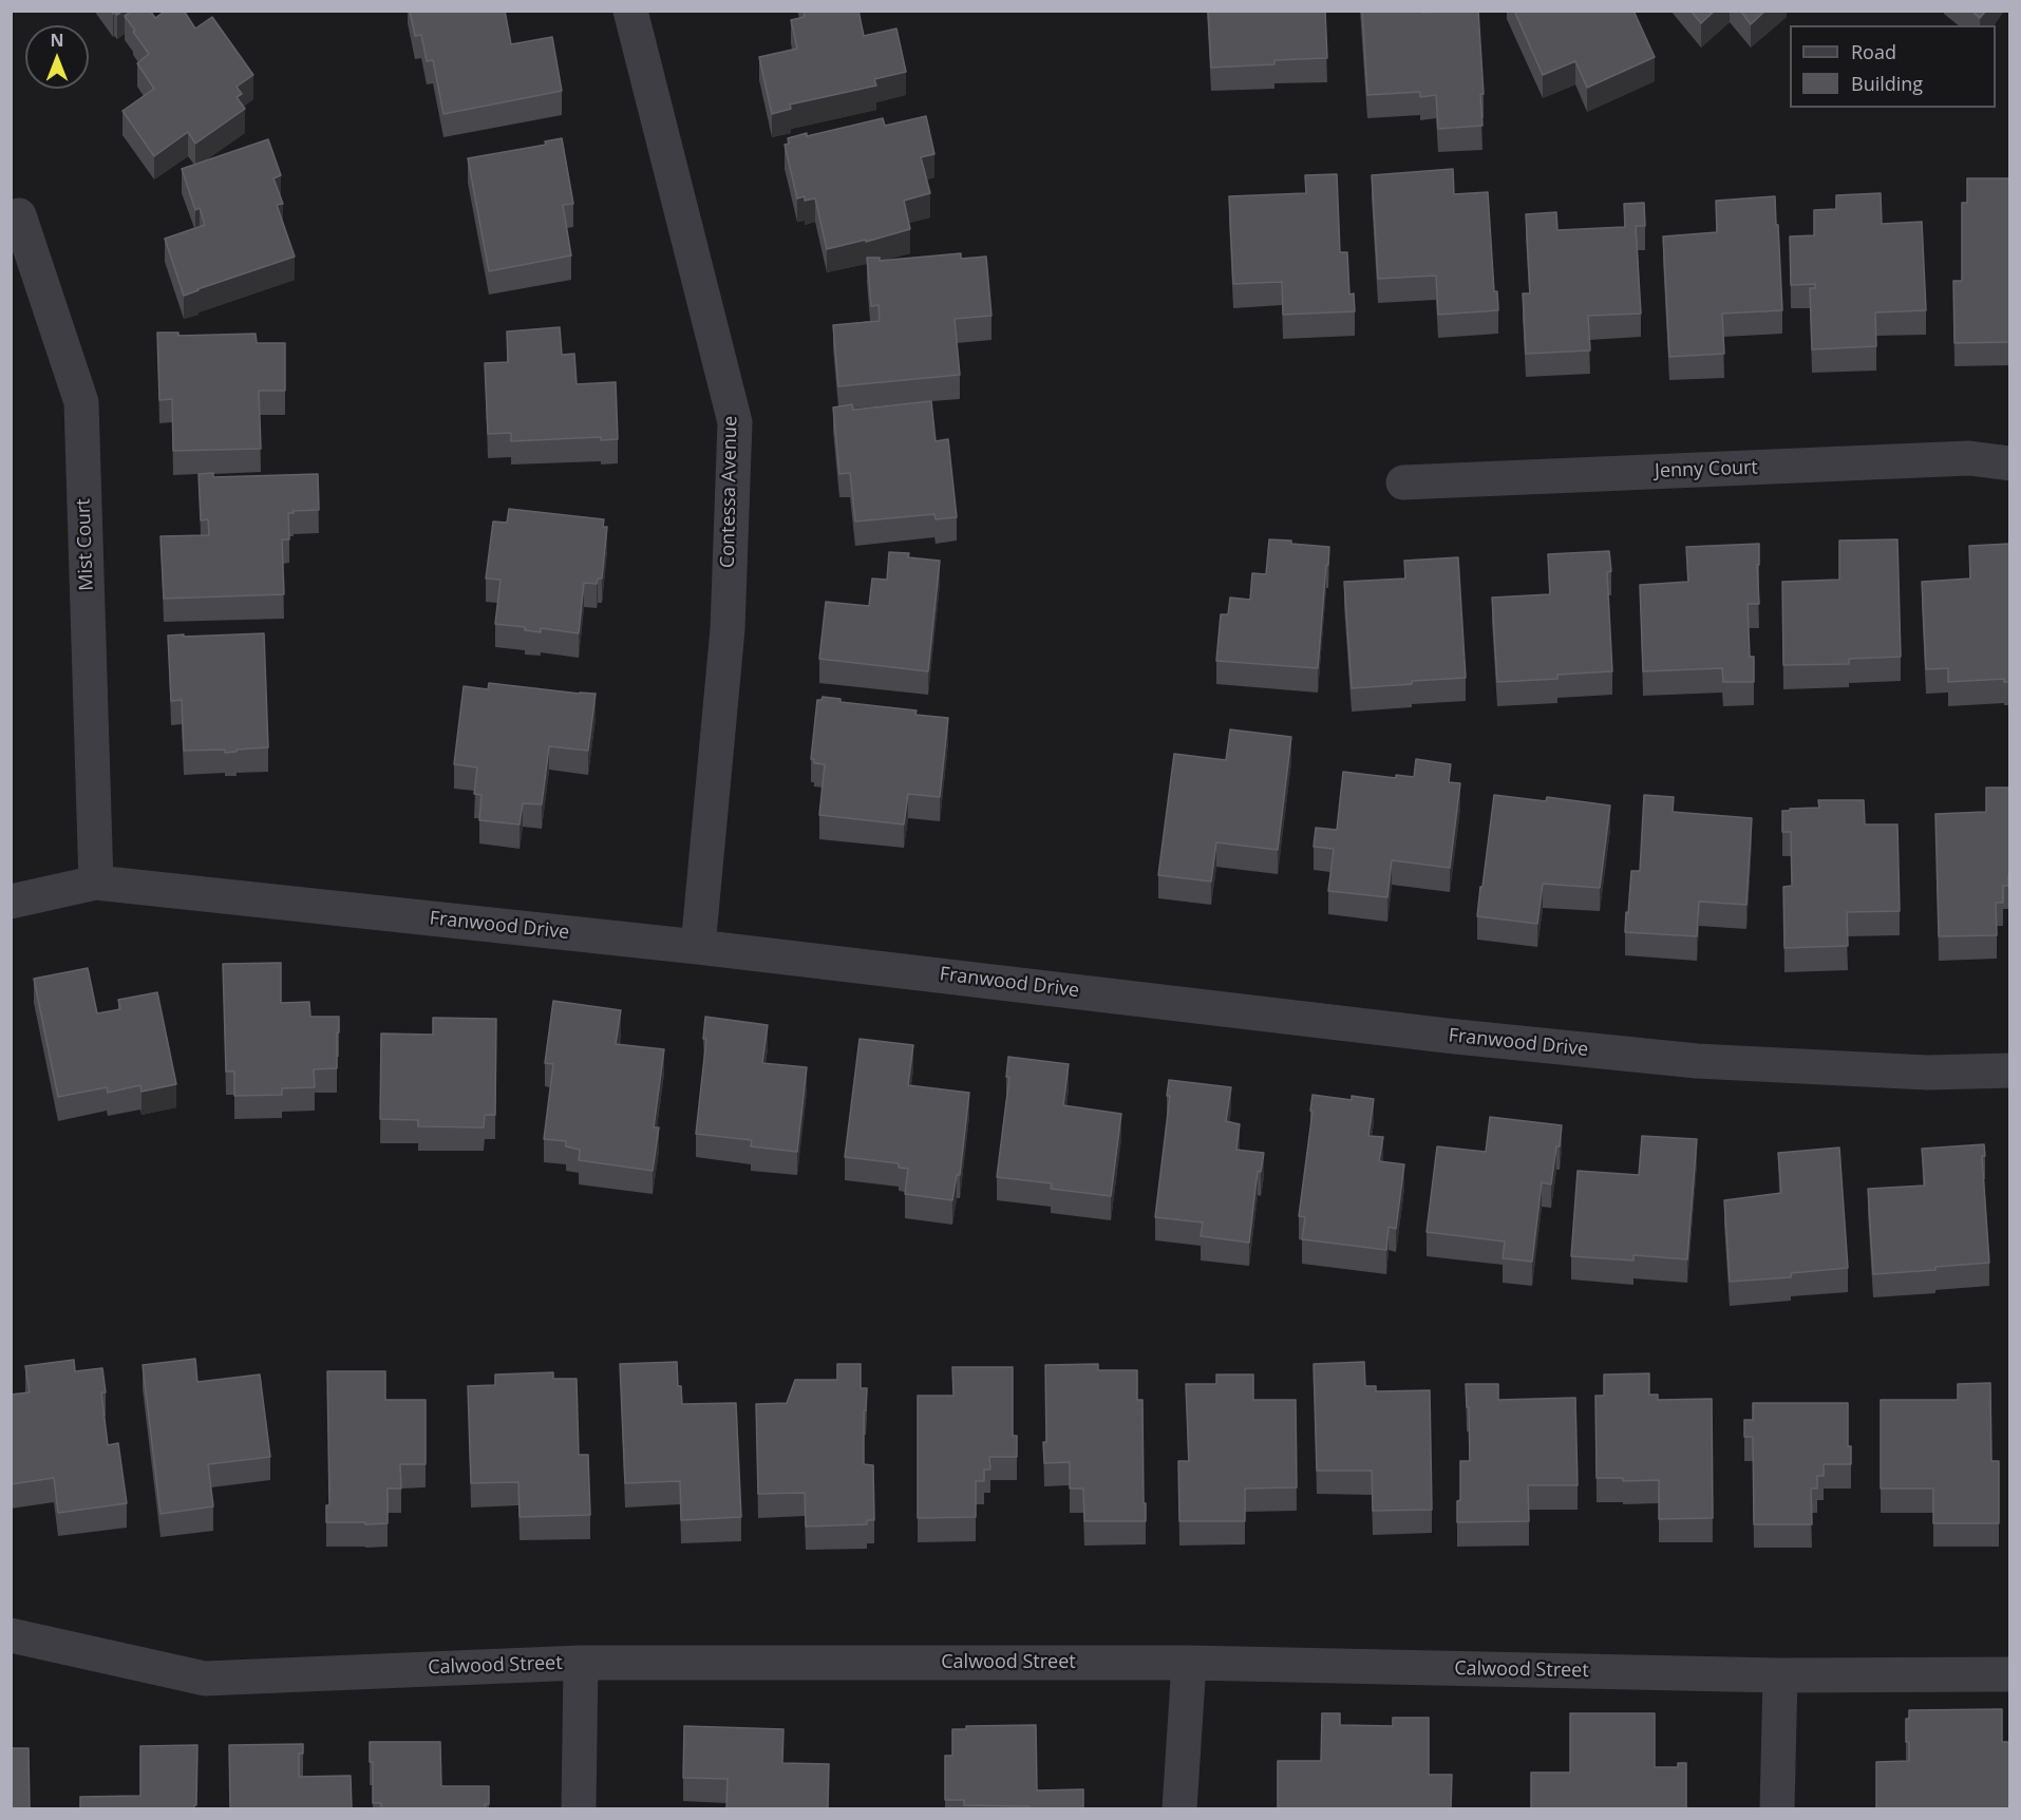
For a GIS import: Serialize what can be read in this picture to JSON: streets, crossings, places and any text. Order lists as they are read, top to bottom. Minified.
{"streets":{"street":["Jenny Court","Contessa Avenue","Mist Court","Franwood Drive","Calwood Street"]},"crossings":[["Contessa Avenue","Franwood Drive"],["Mist Court","Franwood Drive"]],"legend":["Road","Building"],"north":"top"}
